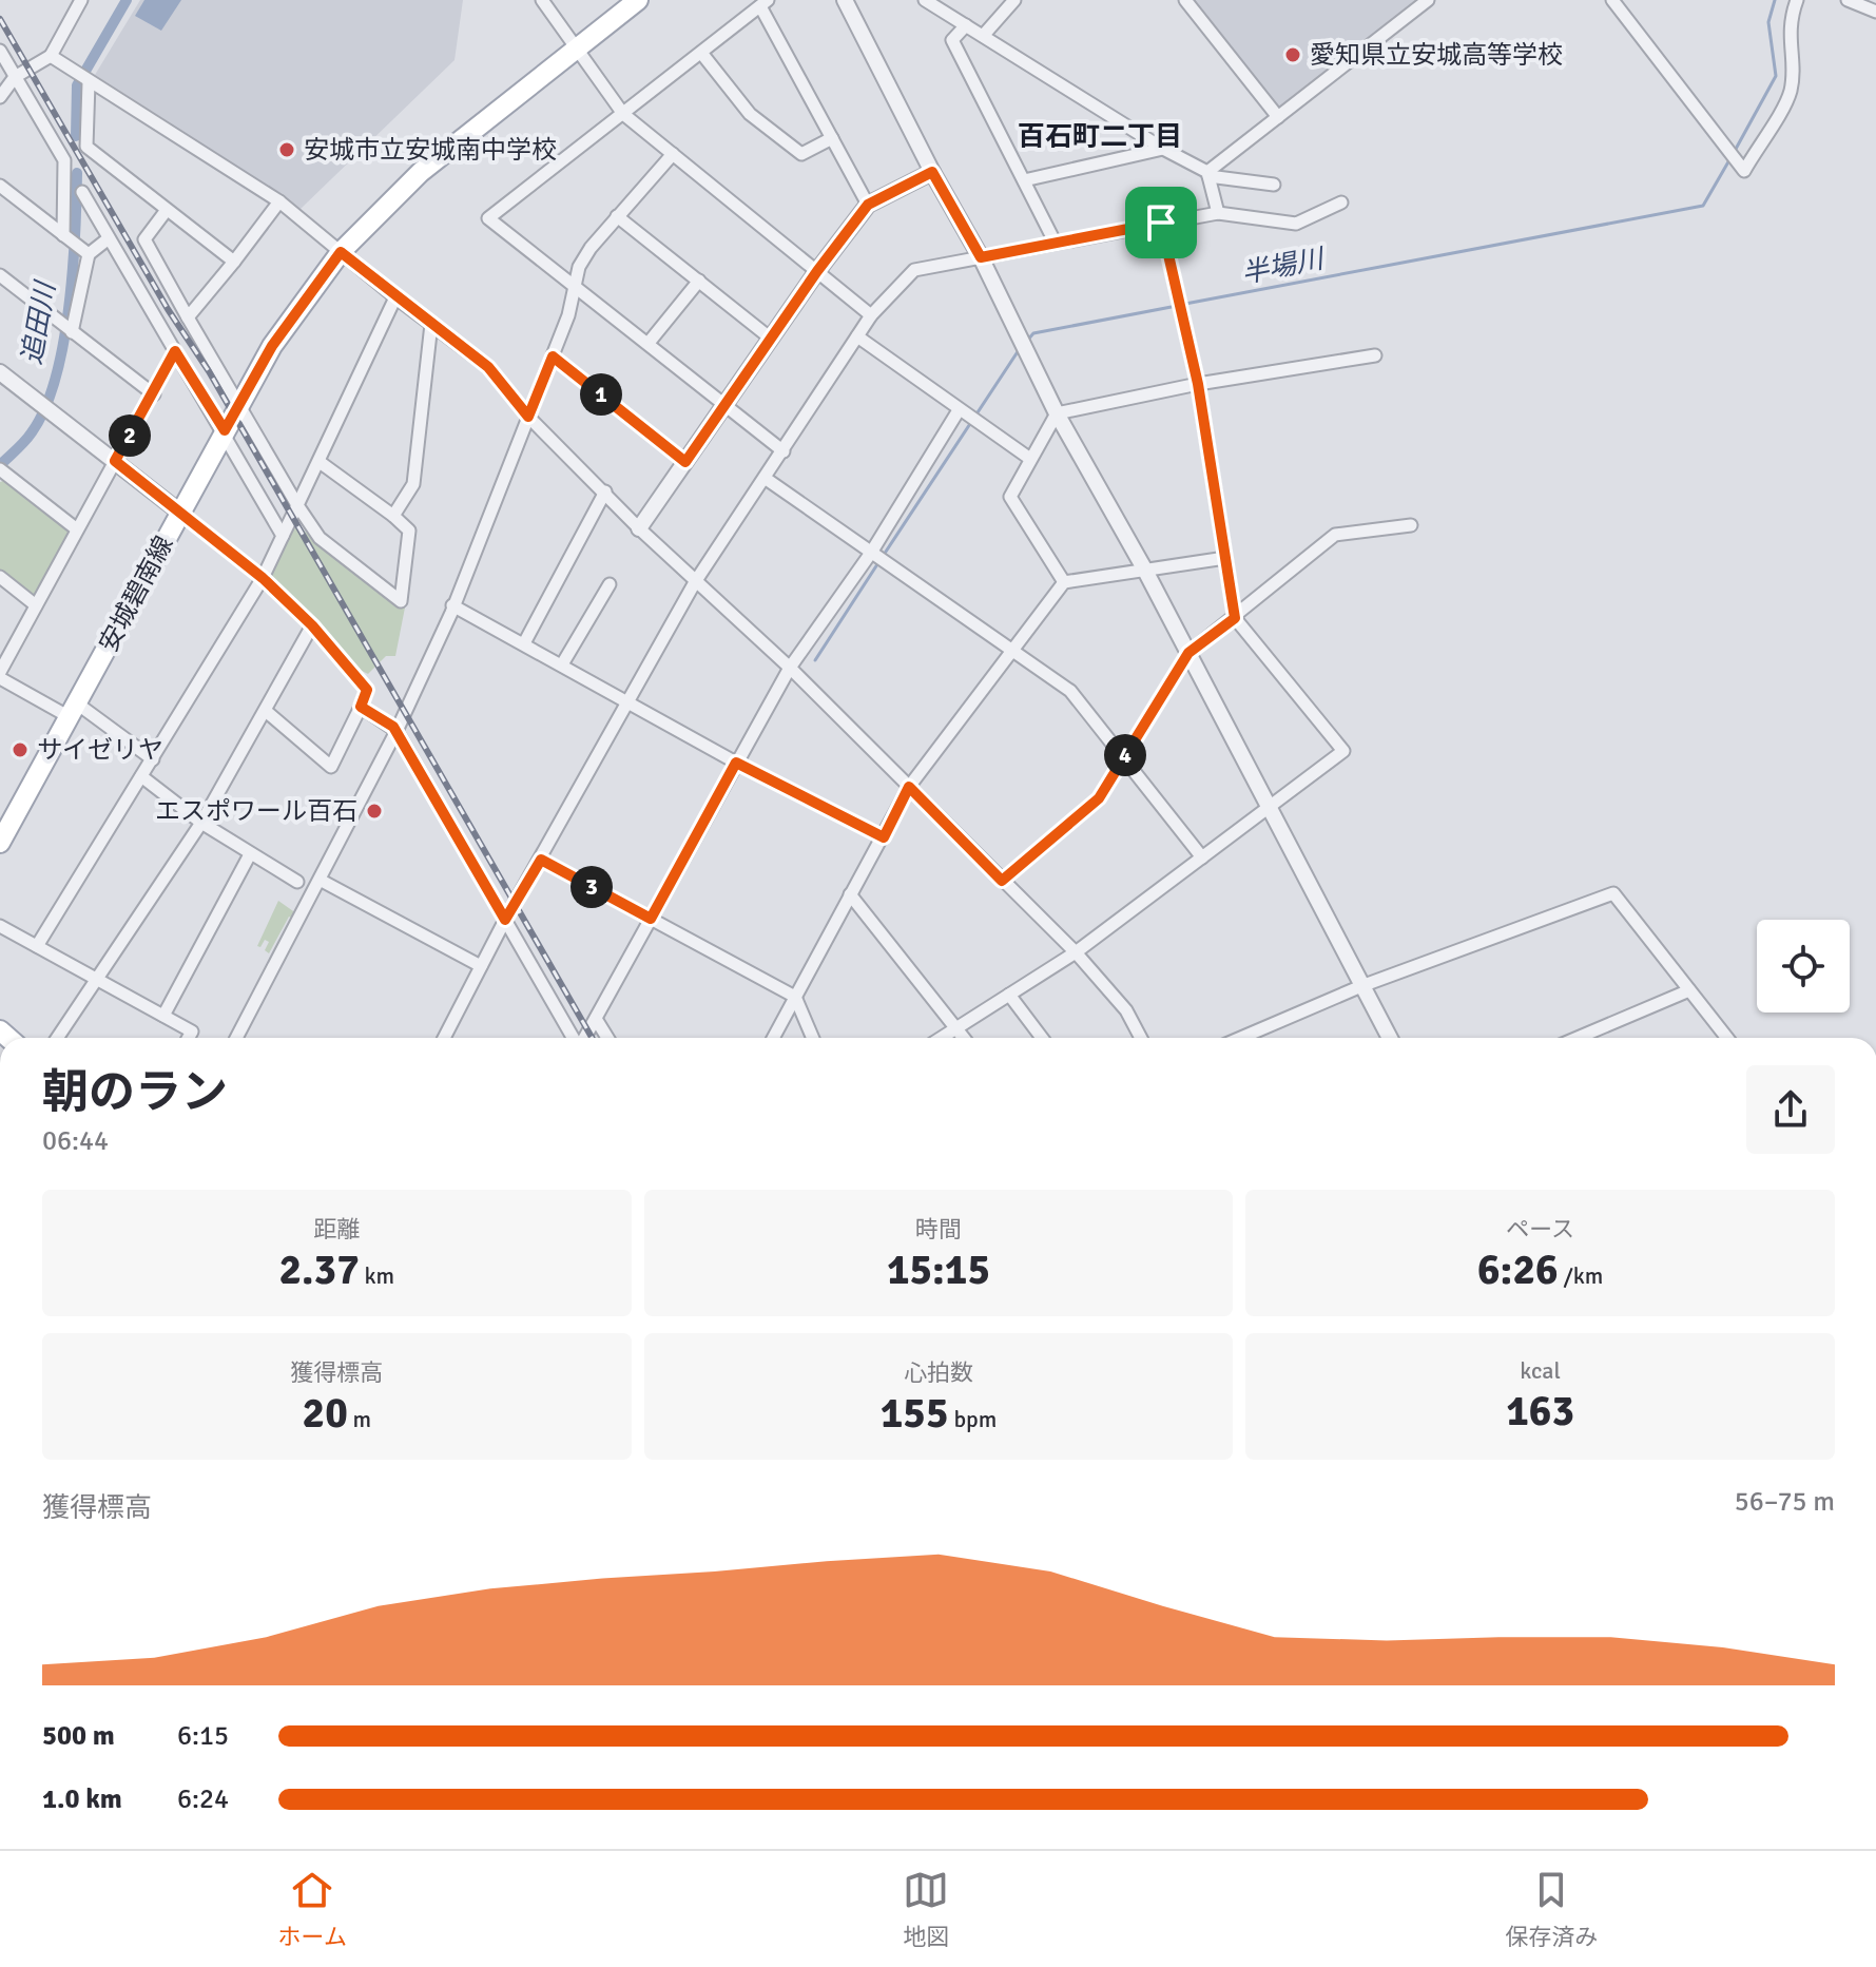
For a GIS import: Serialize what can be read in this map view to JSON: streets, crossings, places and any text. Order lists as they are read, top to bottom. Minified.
{"streets":{"main road":["安城碧南線"]},"districts":["百石町二丁目"],"water":["半場川","追田川"],"places":["愛知県立安城高等学校","安城市立安城南中学校","サイゼリヤ","エスポワール百石"],"page":{"pins":["1","2","4","3"],"heading":["朝のラン","06:44"],"stats":[["距離","2.37 km"],["時間","15:15"],["ペース","6:26 /km"],["獲得標高","20 m"],["心拍数","155 bpm"],["kcal","163"]],"chart":["獲得標高","56–75 m"],"list":[{"name":"500 m","note":"6:15"},{"name":"1.0 km","note":"6:24"}],"tabs":["ホーム","地図","保存済み"]}}
